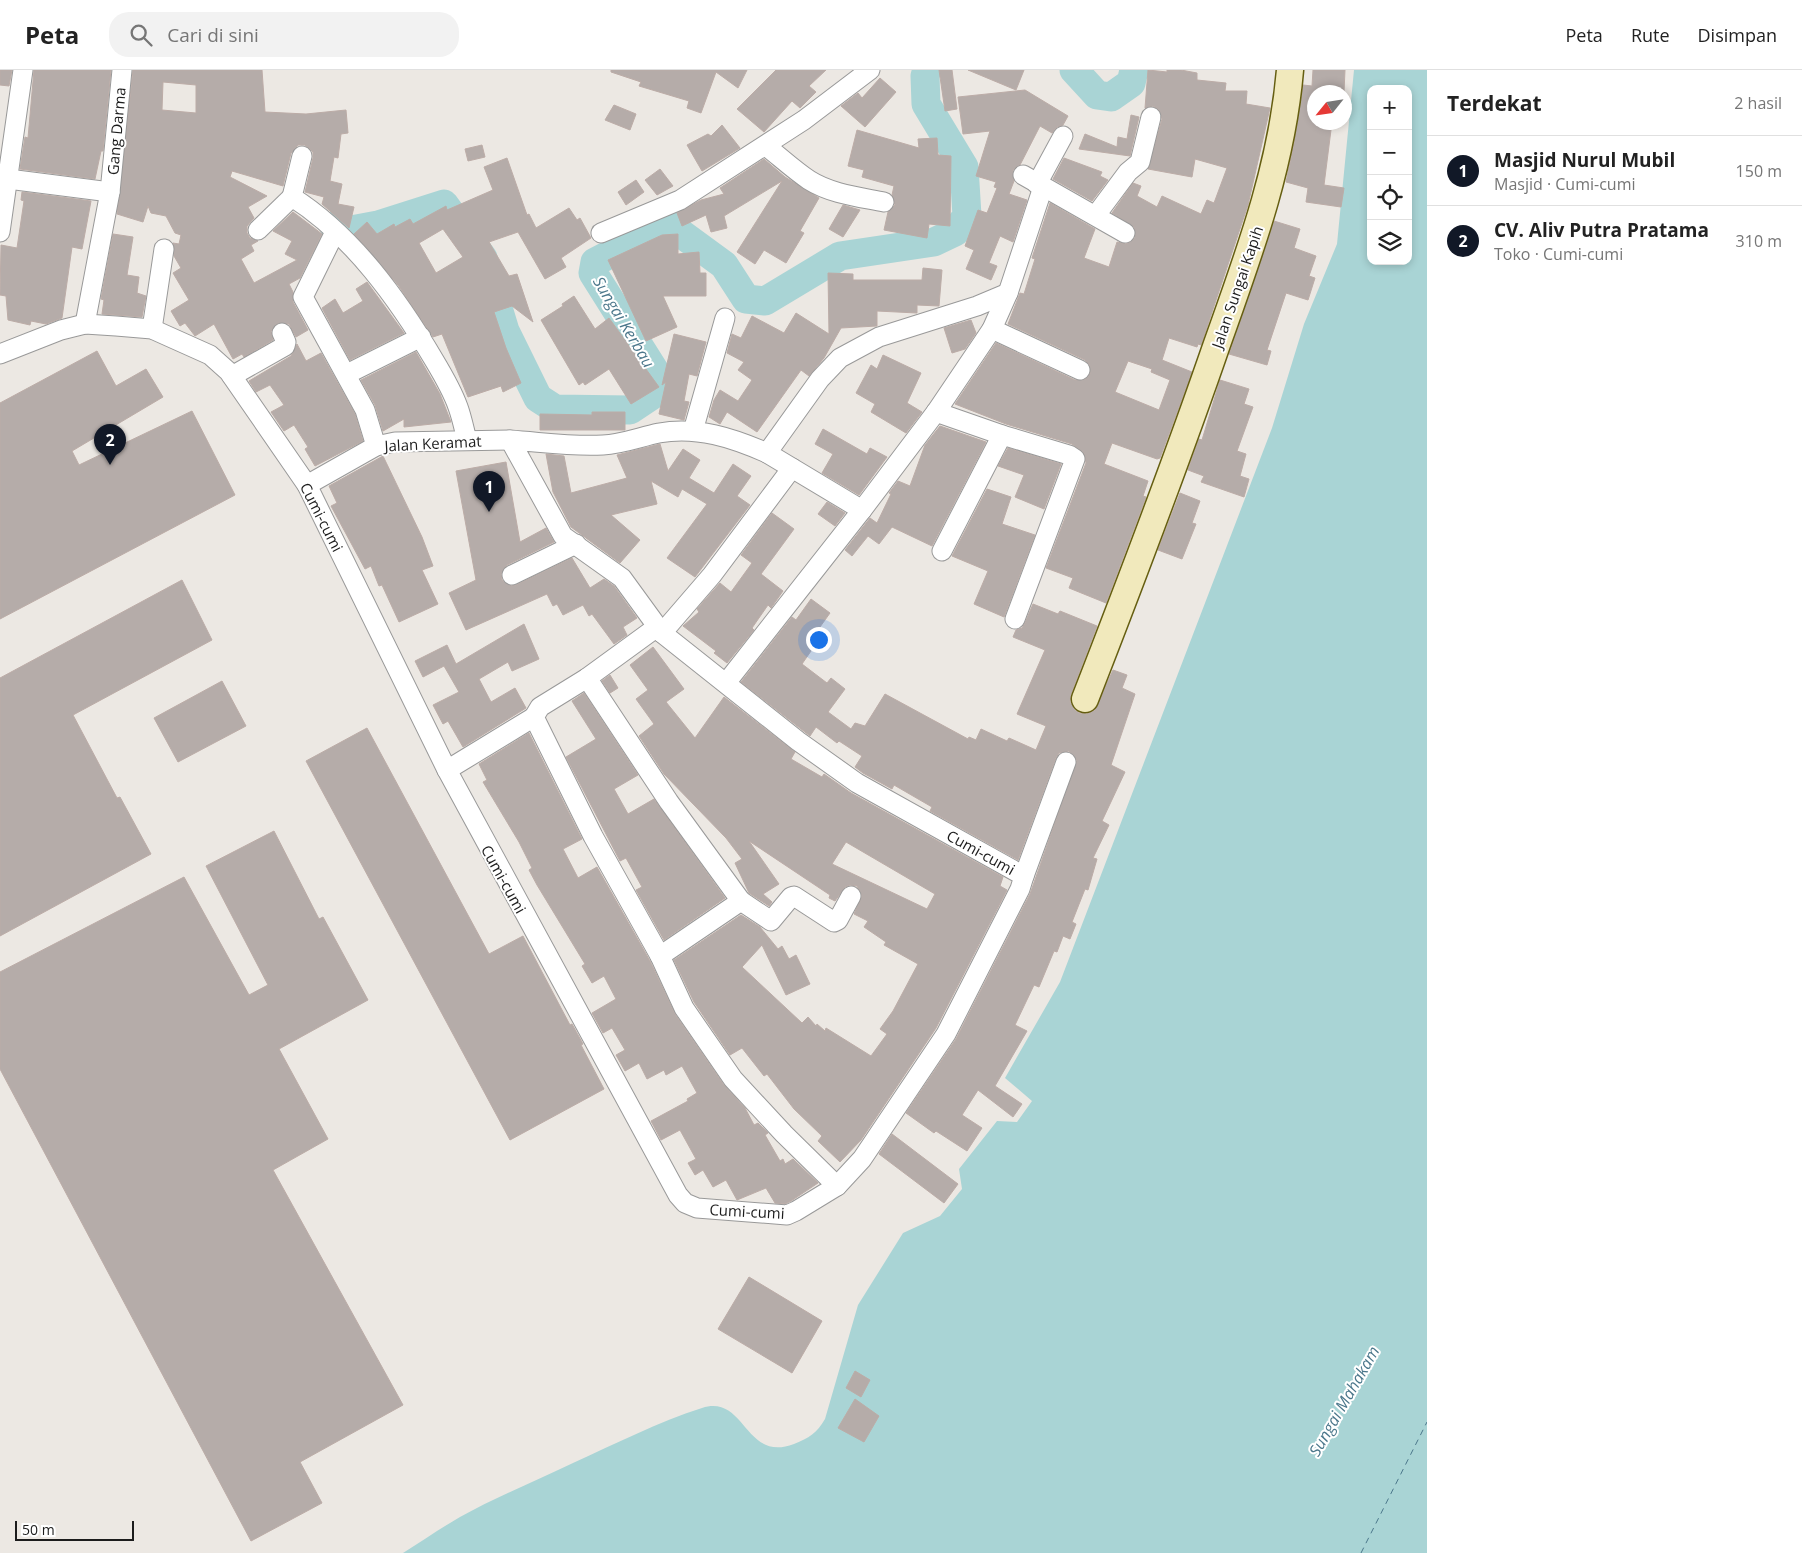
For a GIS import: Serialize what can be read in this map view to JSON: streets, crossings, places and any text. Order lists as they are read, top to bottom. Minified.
{"streets":{"street":["Gang Darma","Jalan Sungai Kapih","Jalan Keramat","Cumi-cumi"]},"crossings":[["Gang Darma","Cumi-cumi"],["Jalan Keramat","Cumi-cumi"]],"water":["Sungai Kerbau","Sungai Mahakam"],"scale_bar":"50 m","north":"bottom left","page":{"header":"Peta","search":"Cari di sini","nav":["Peta","Rute","Disimpan"],"heading":["Terdekat","2 hasil"],"map_buttons":["+","−"],"list":[{"mark":"1","name":"Masjid Nurul Mubil","note":"Masjid · Cumi-cumi","value":"150 m"},{"mark":"2","name":"CV. Aliv Putra Pratama","note":"Toko · Cumi-cumi","value":"310 m"}],"pins":["2","1"],"scale":"50 m"}}
